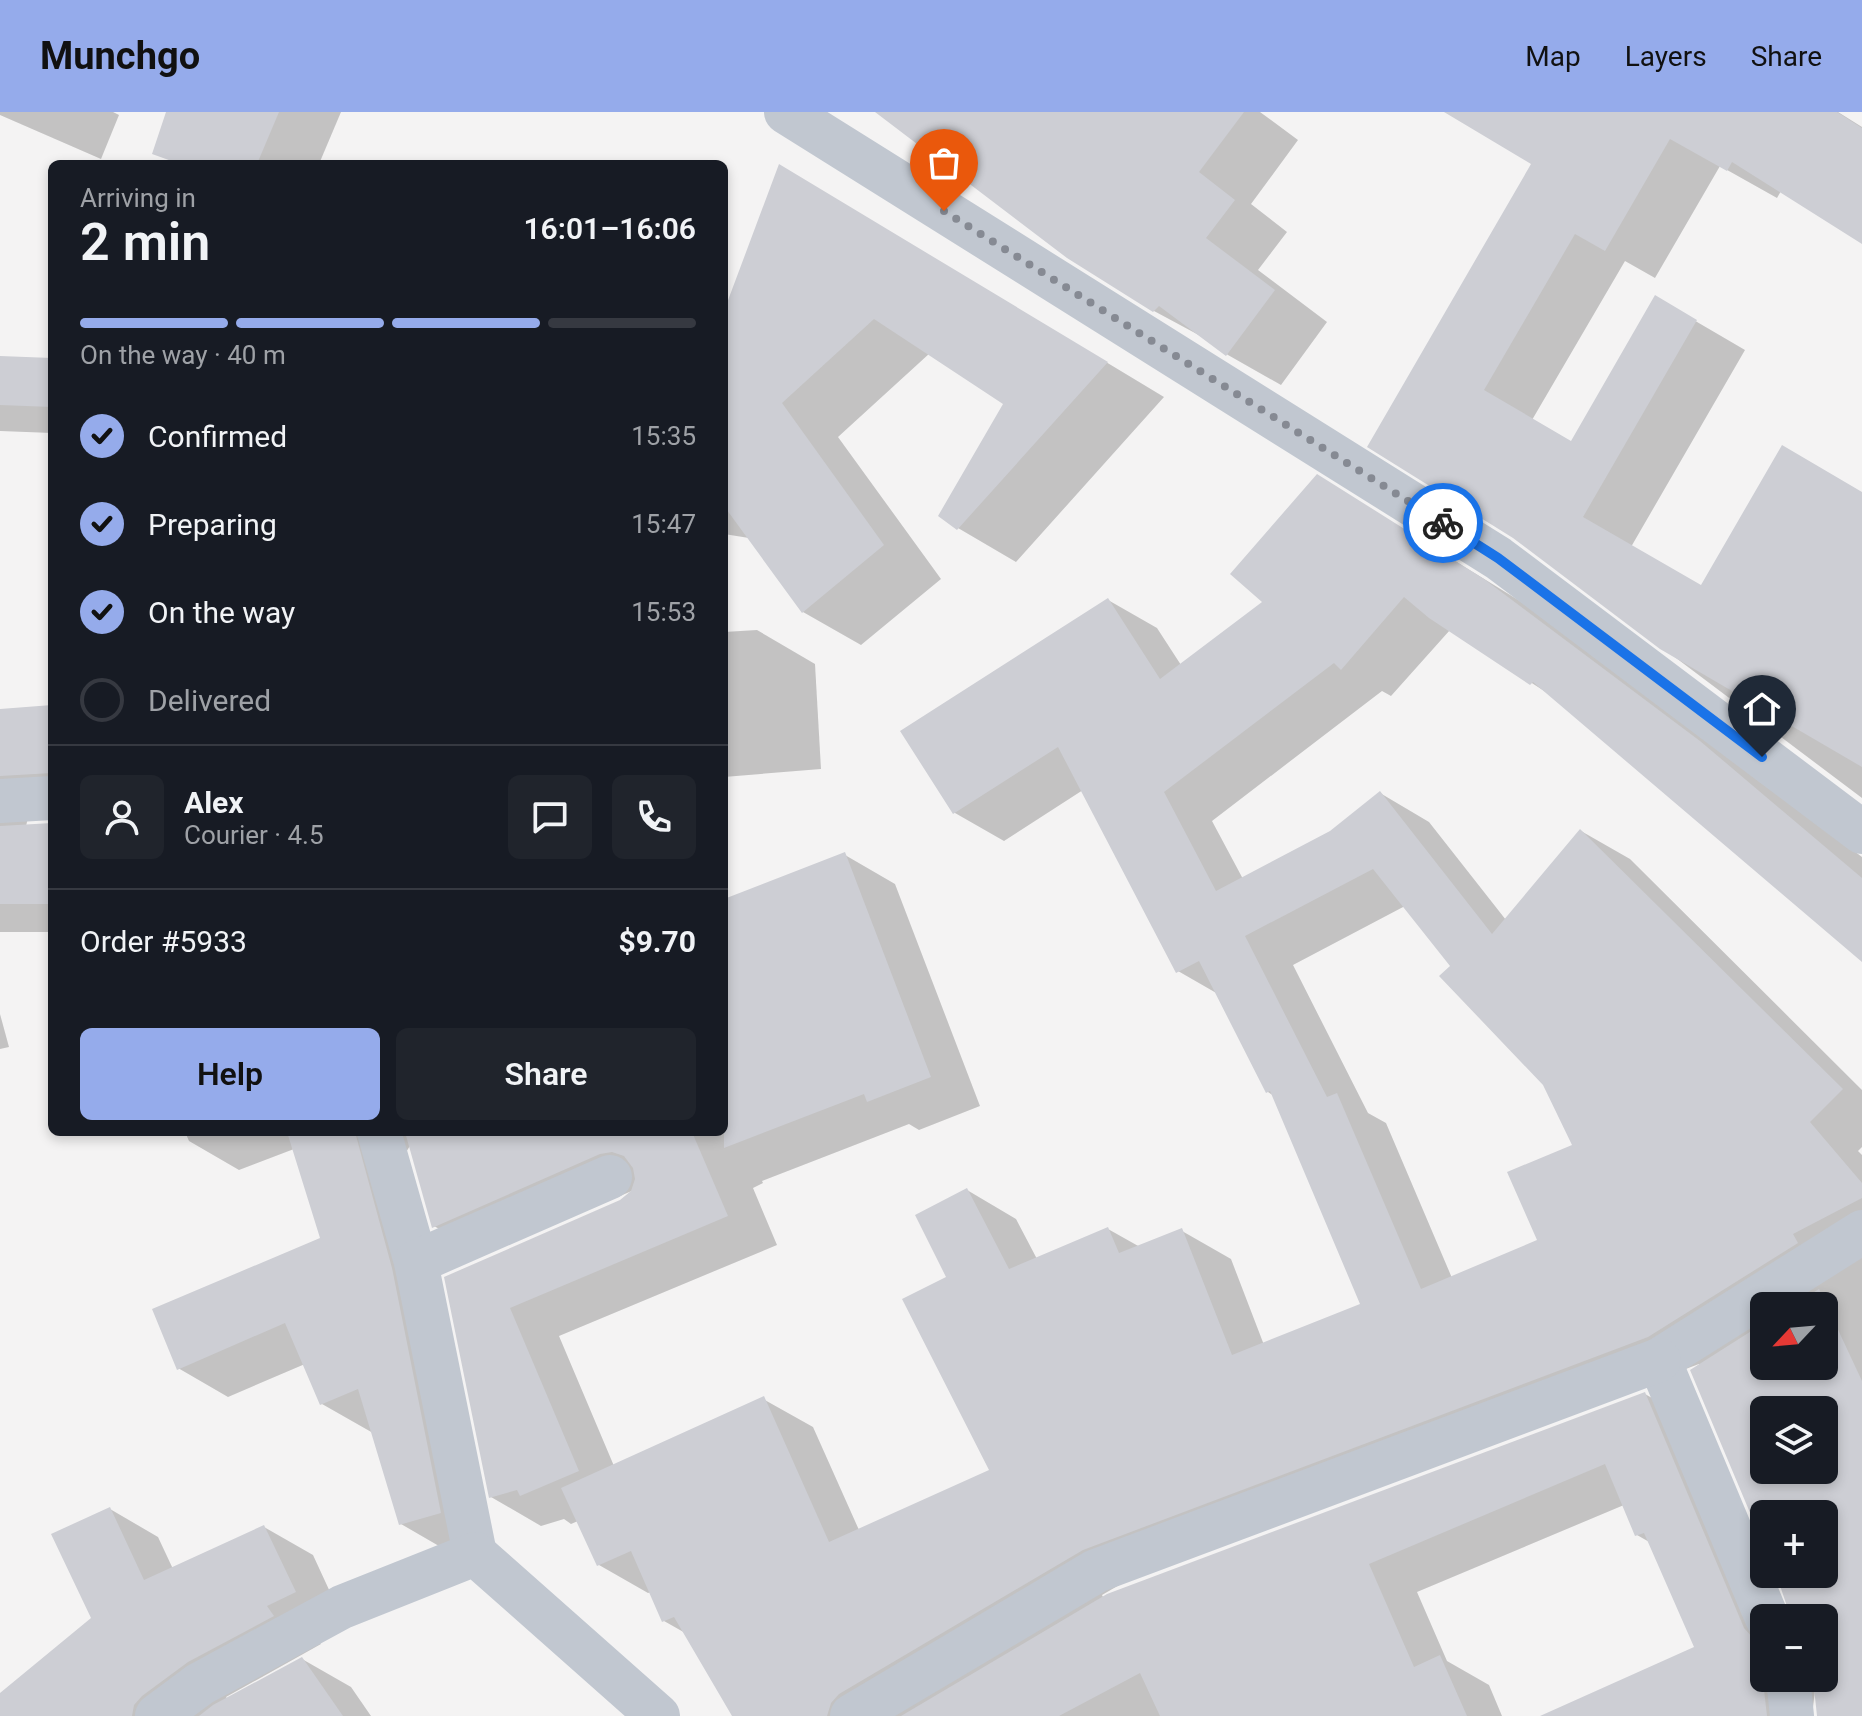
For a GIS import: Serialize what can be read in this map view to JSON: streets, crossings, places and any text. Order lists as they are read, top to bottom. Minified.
{"north":"bottom left","page":{"header":"Munchgo","nav":["Map","Layers","Share"],"heading":["2 min","Arriving in","16:01–16:06"],"panel":["Alex","Courier · 4.5","Order #5933","$9.70"],"bar":"On the way · 40 m","list":[["Confirmed","15:35"],["Preparing","15:47"],["On the way","15:53"],"Delivered"],"buttons":["Help","Share"],"map_buttons":["+","−"]}}
